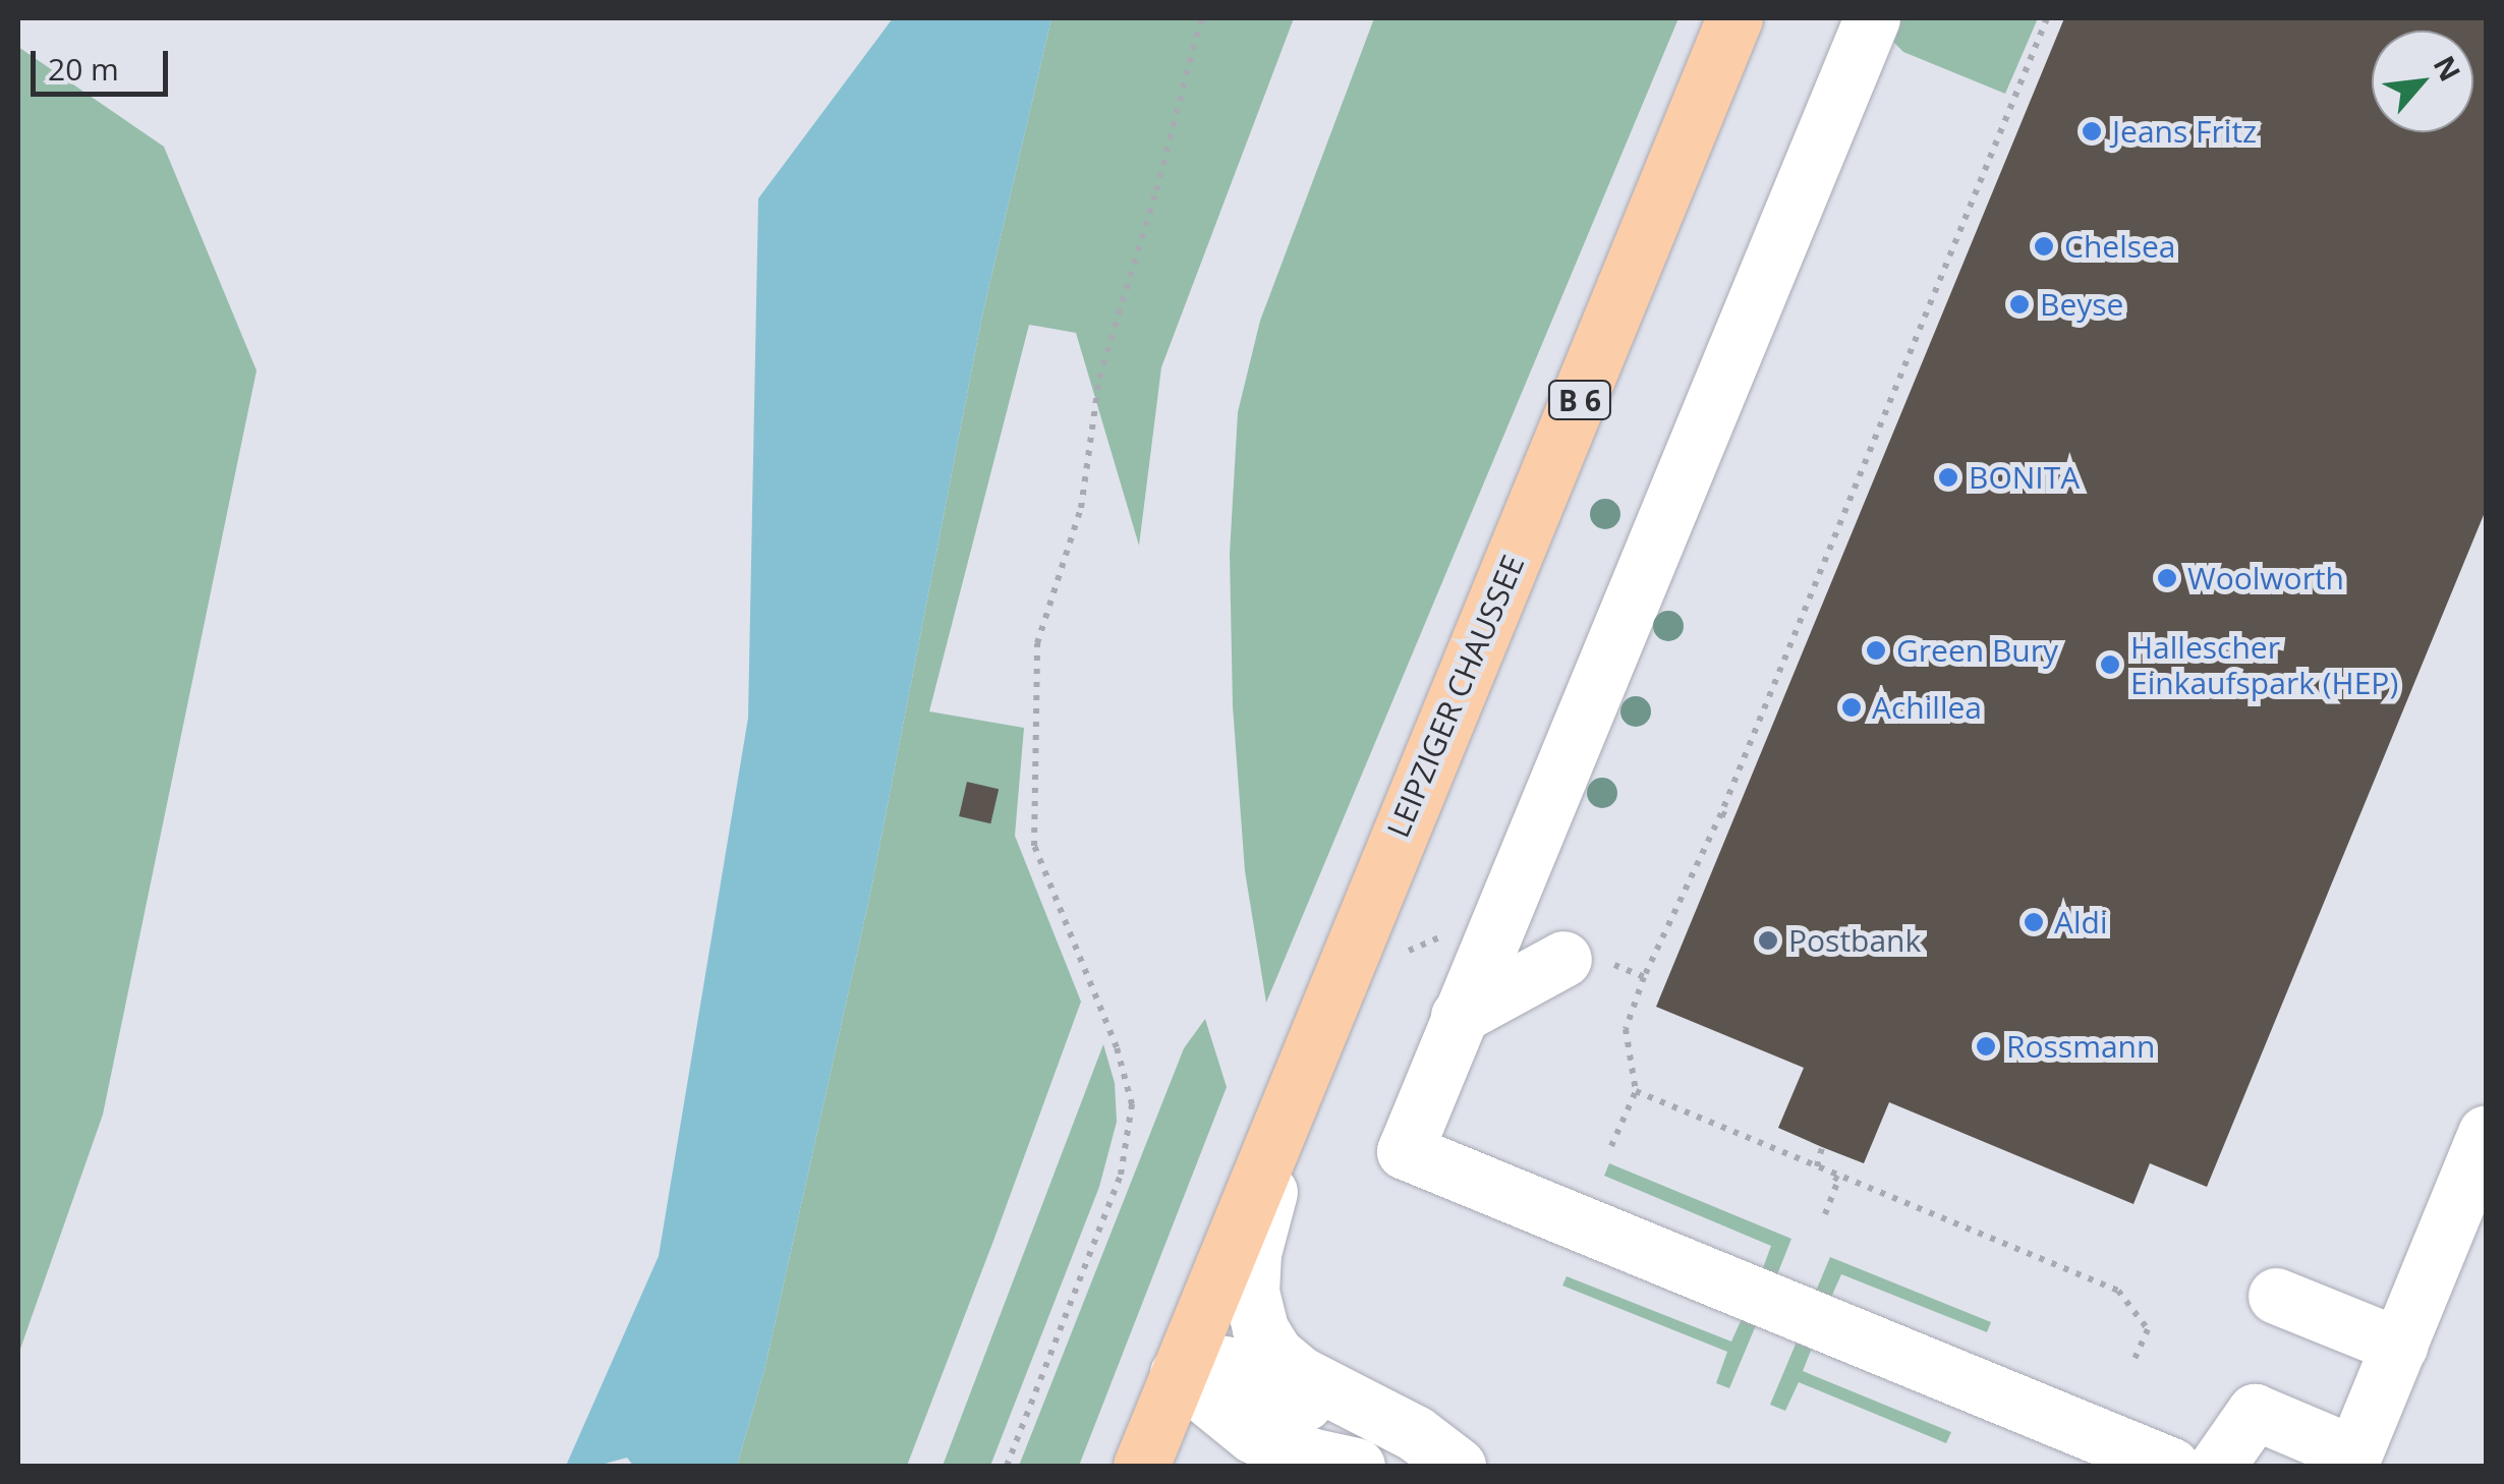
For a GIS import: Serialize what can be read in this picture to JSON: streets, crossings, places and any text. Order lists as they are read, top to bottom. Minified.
{"streets":{"main road":["B 6","LEIPZIGER CHAUSSEE"]},"crossings":[["B 6","LEIPZIGER CHAUSSEE"]],"places":["Jeans Fritz","Chelsea","Beyse","BONITA","Woolworth","Green Bury","Hallescher Einkaufspark (HEP)","Achillea","Aldi","Postbank","Rossmann"],"scale_bar":"20 m","north":"top right"}
